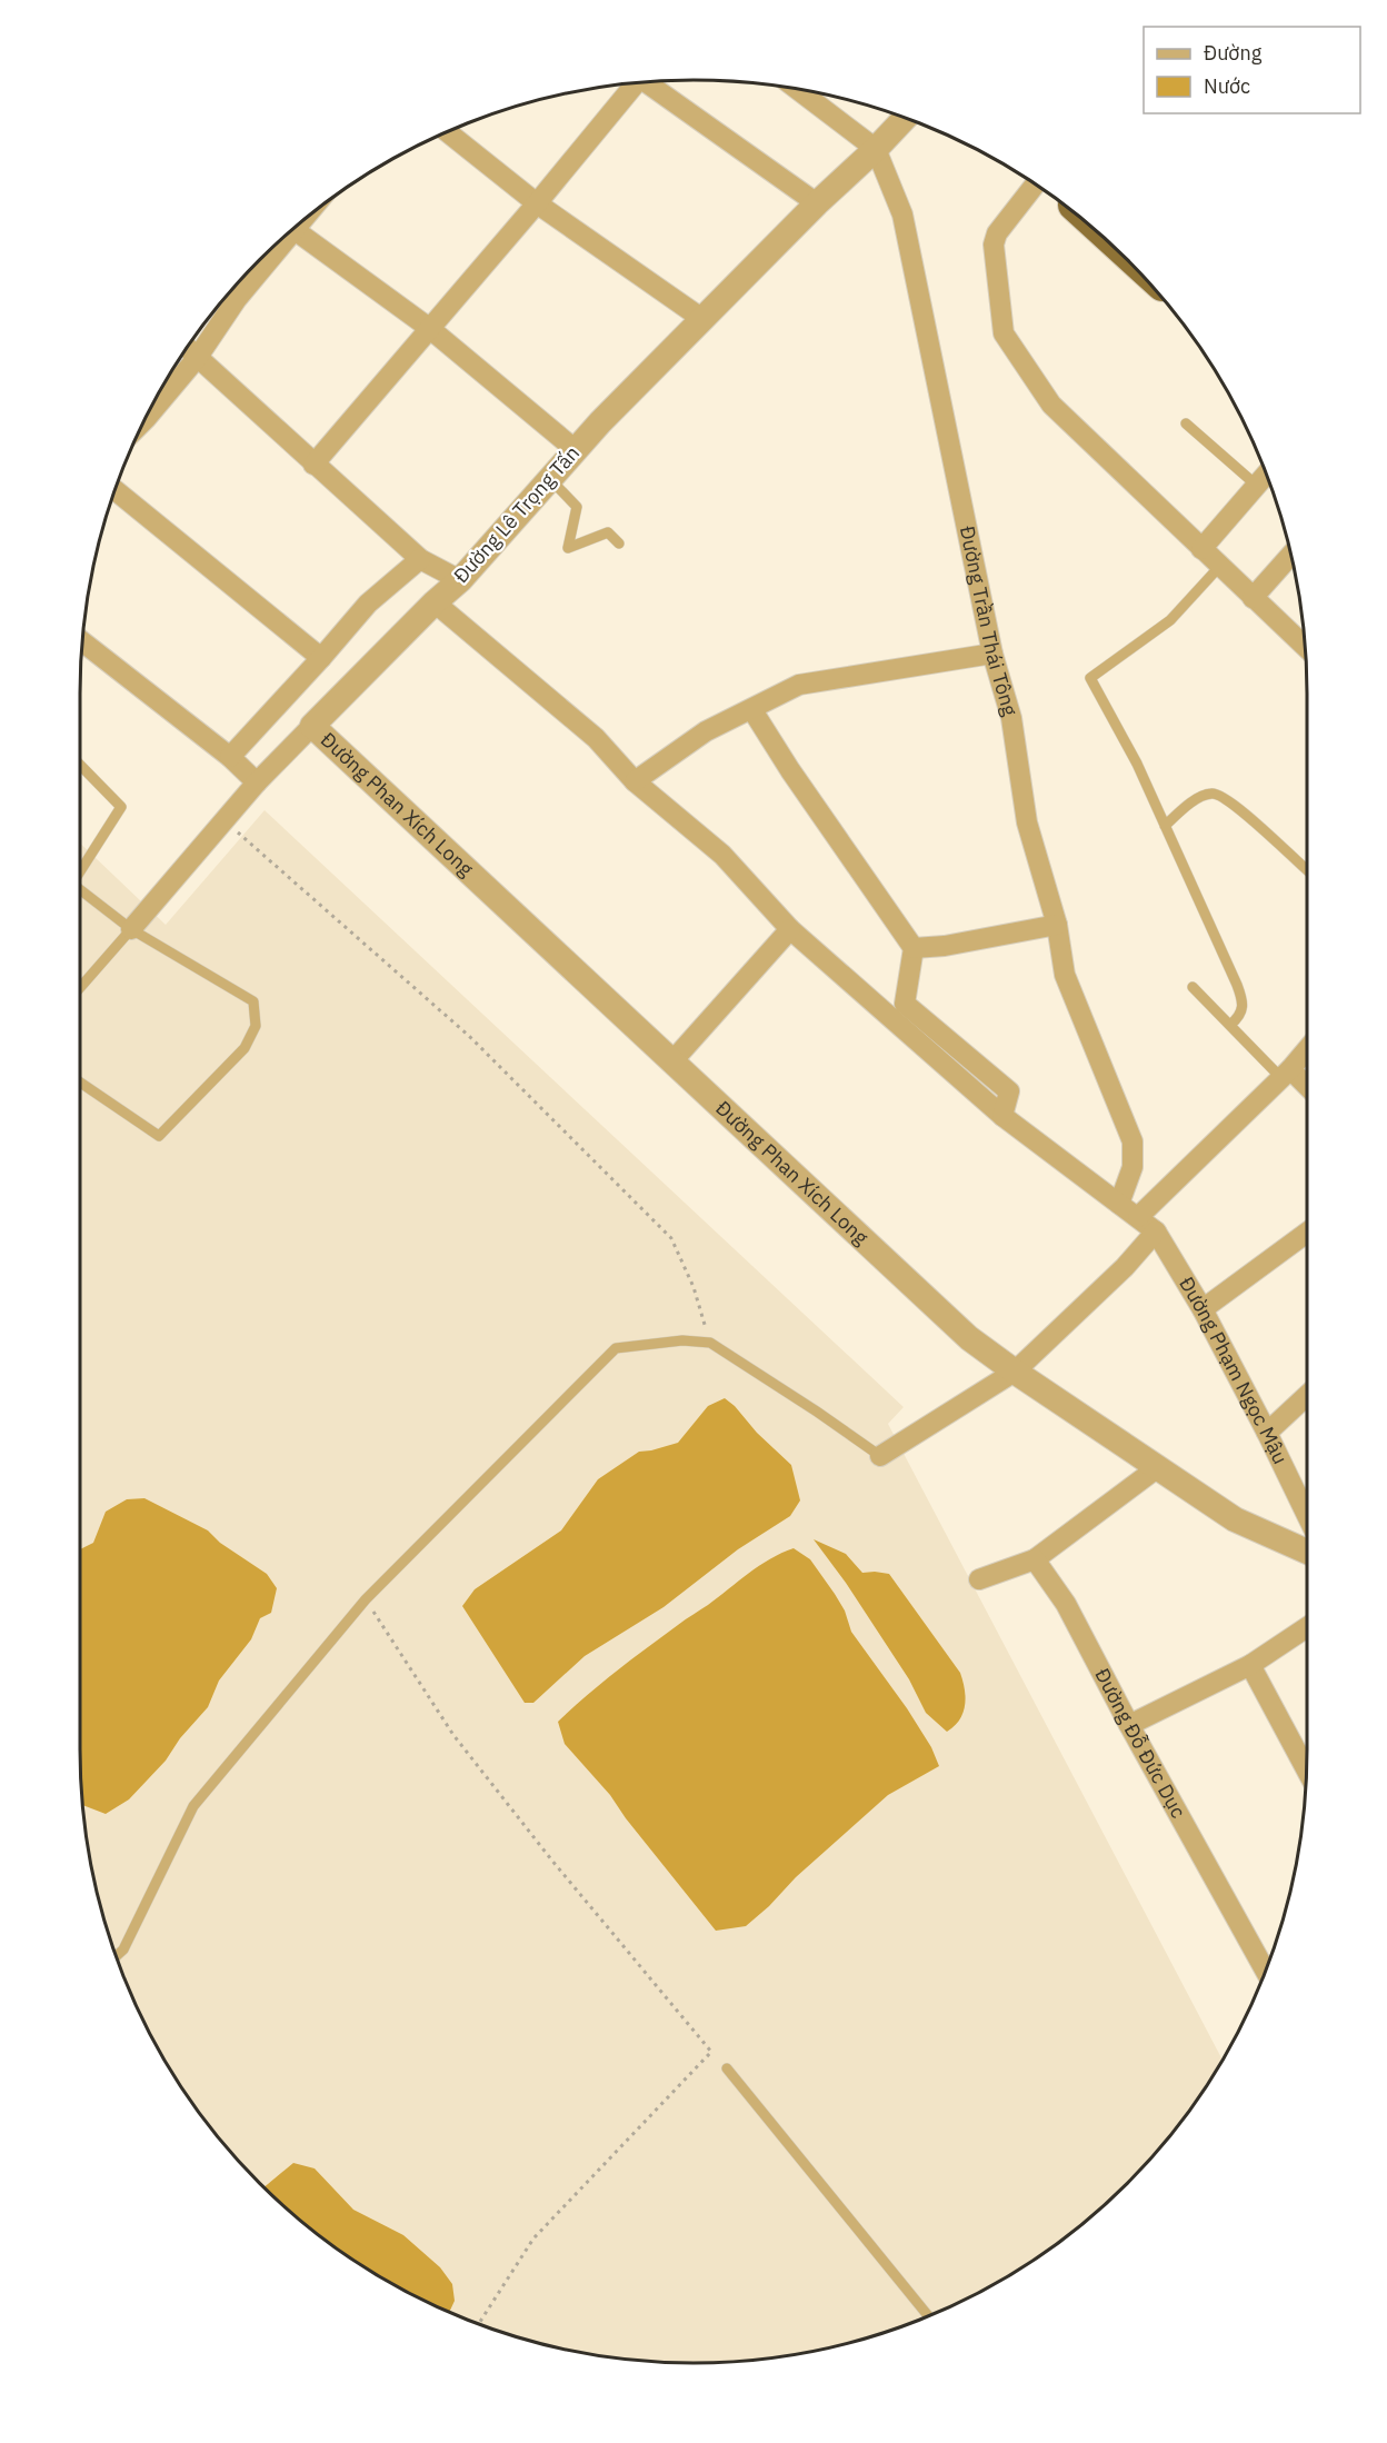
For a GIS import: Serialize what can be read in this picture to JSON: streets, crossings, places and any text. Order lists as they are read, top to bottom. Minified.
{"streets":{"street":["Đường Lê Trọng Tấn","Đường Trần Thái Tông","Đường Phan Xích Long","Đường Phạm Ngọc Mậu","Đường Đỗ Đức Dục"]},"crossings":[["Đường Lê Trọng Tấn","Đường Trần Thái Tông"],["Đường Lê Trọng Tấn","Đường Phan Xích Long"],["Đường Lê Trọng Tấn","Đường Phạm Ngọc Mậu"],["Đường Trần Thái Tông","Đường Phạm Ngọc Mậu"]],"legend":["Đường","Nước"]}
